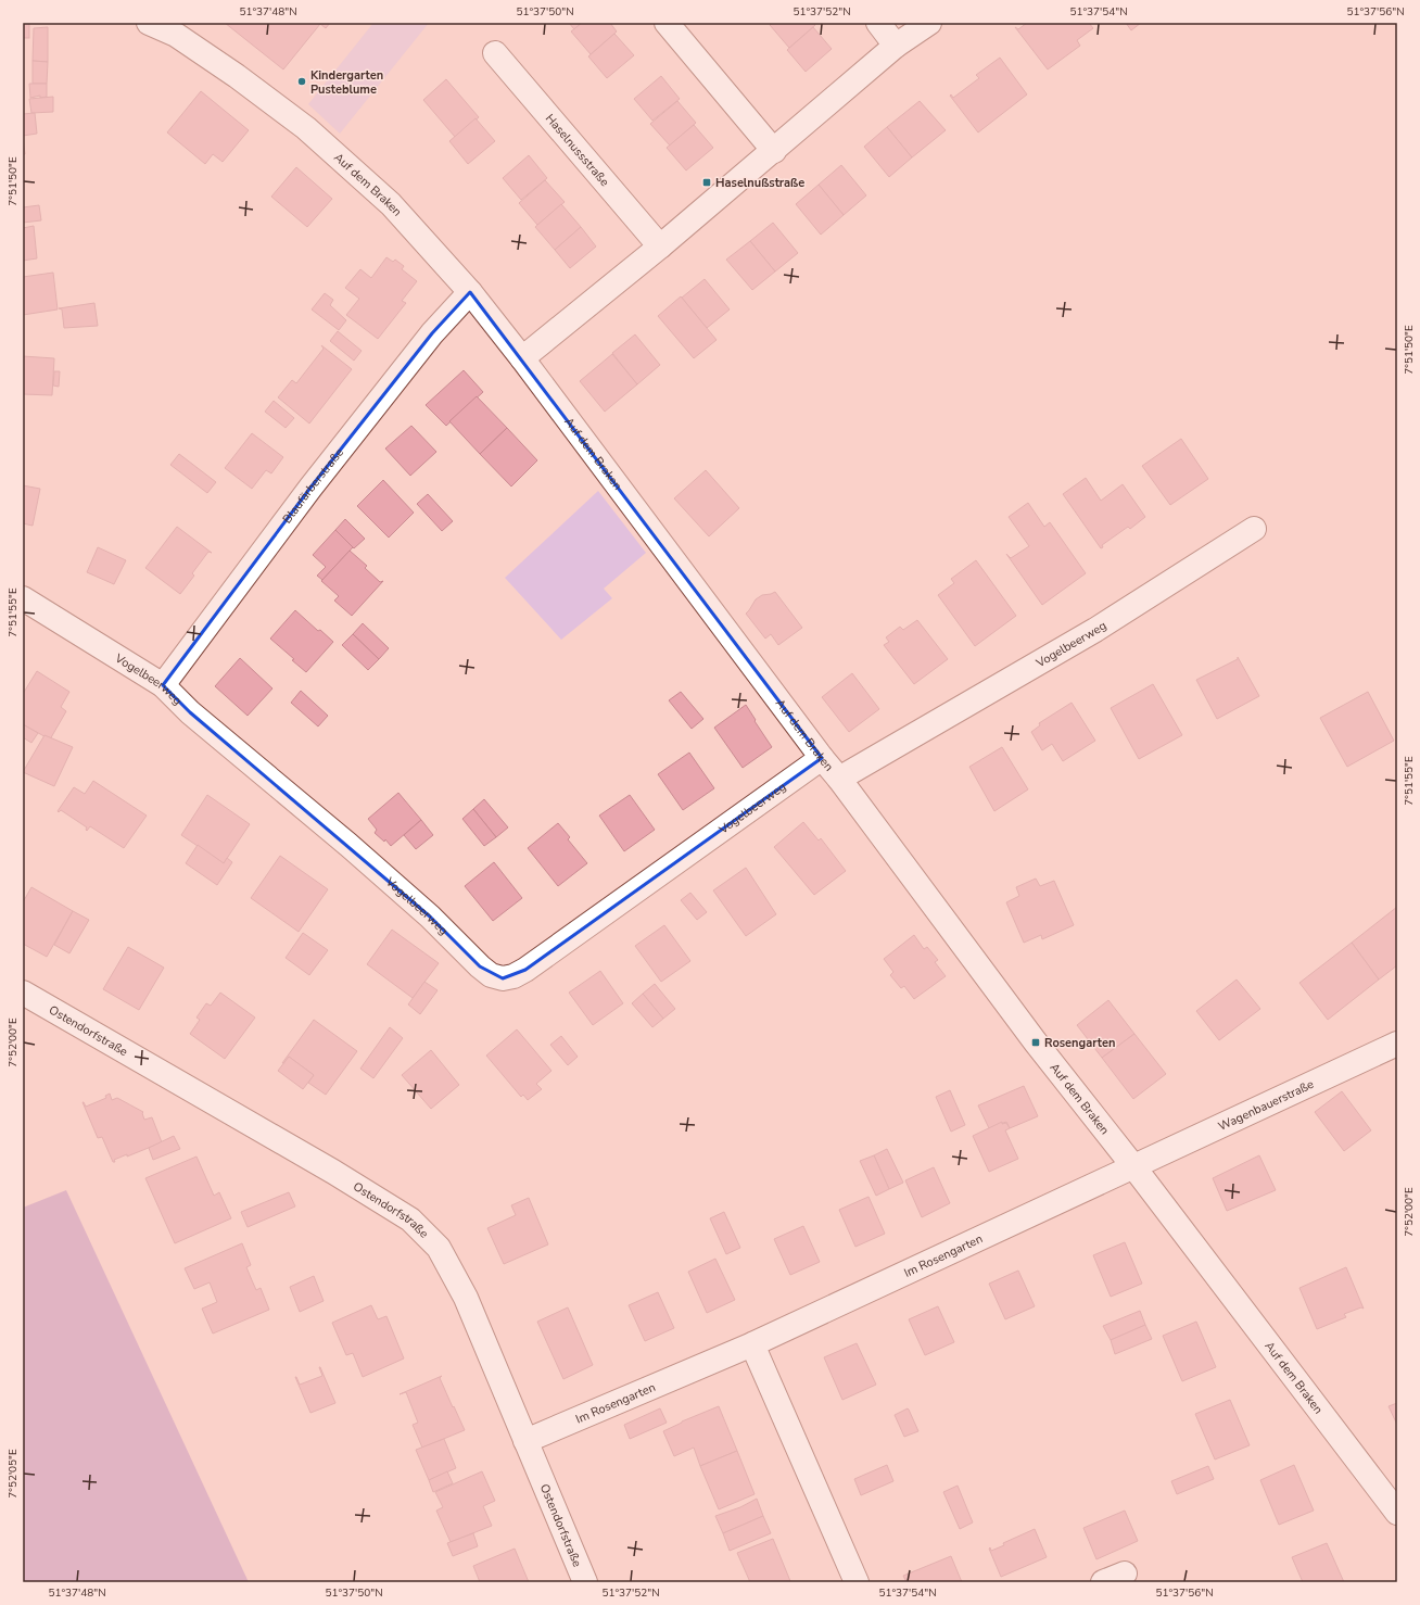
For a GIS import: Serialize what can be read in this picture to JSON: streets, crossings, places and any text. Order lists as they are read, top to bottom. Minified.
{"streets":{"street":["Haselnussstraße","Auf dem Braken","Blaufärberstraße","Vogelbeerweg","Ostendorfstraße","Wagenbauerstraße","Im Rosengarten"]},"crossings":[["Auf dem Braken","Blaufärberstraße"],["Auf dem Braken","Vogelbeerweg"],["Auf dem Braken","Wagenbauerstraße"],["Auf dem Braken","Im Rosengarten"],["Blaufärberstraße","Vogelbeerweg"],["Ostendorfstraße","Im Rosengarten"],["Wagenbauerstraße","Im Rosengarten"]],"places":{"other":["Kindergarten Pusteblume"],"transit":["Haselnußstraße","Rosengarten"]},"coordinates":["51°37'48\"N","51°37'50\"N","51°37'52\"N","51°37'54\"N","51°37'56\"N","7°51'50\"E","7°51'55\"E","7°52'00\"E","7°52'05\"E"]}
